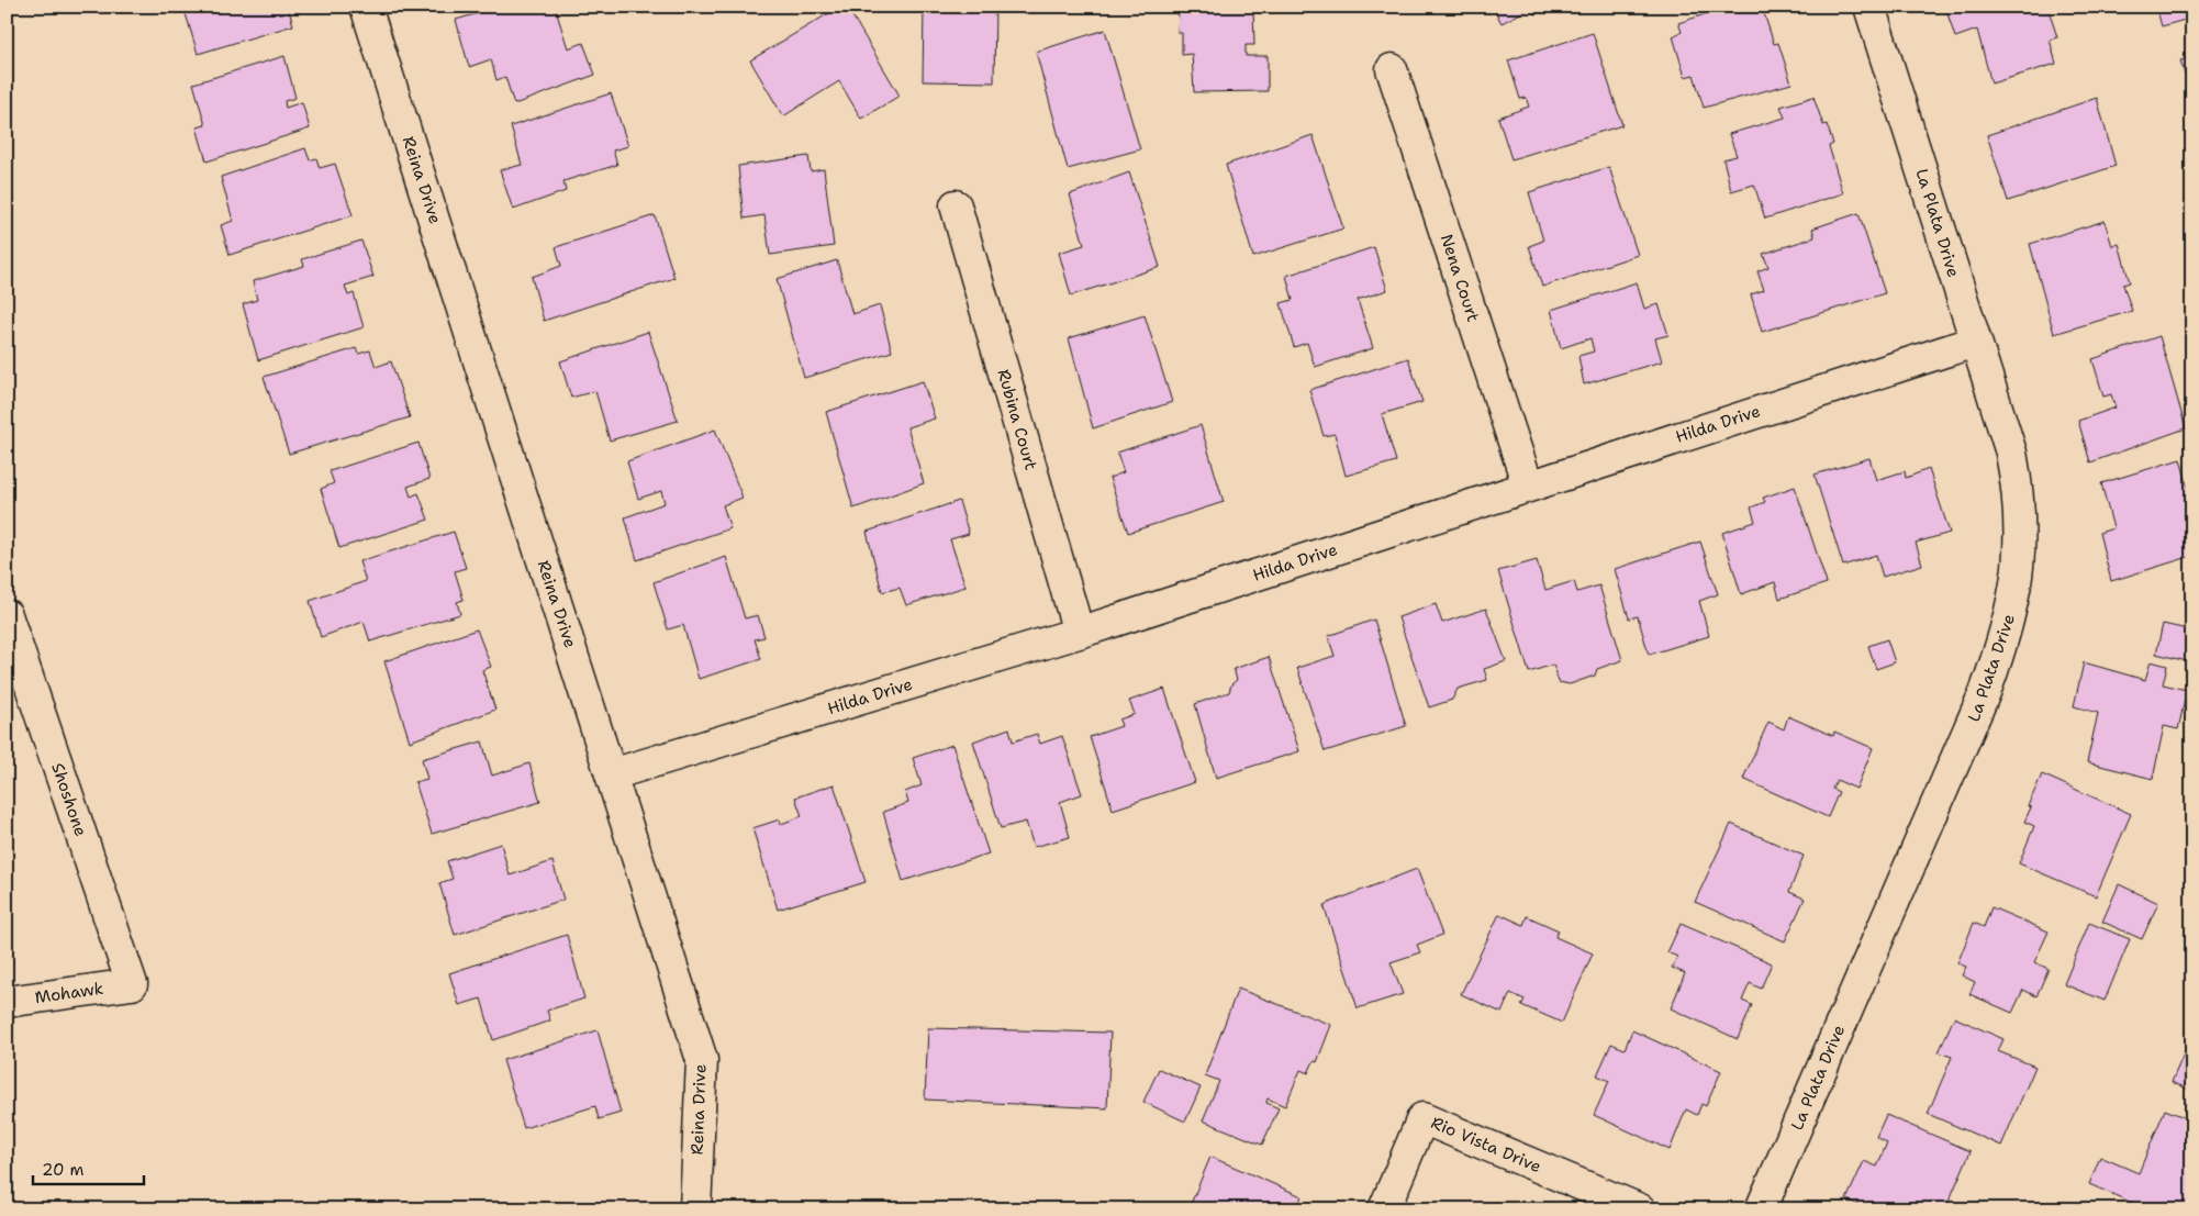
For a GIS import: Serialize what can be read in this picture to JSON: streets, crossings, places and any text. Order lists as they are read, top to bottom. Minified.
{"streets":{"street":["Reina Drive","La Plata Drive","Nena Court","Rubina Court","Hilda Drive","Shoshone","Mohawk","Rio Vista Drive"]},"crossings":[["Reina Drive","Hilda Drive"],["La Plata Drive","Hilda Drive"],["Nena Court","Hilda Drive"],["Rubina Court","Hilda Drive"],["Shoshone","Mohawk"]],"scale_bar":"20 m"}
